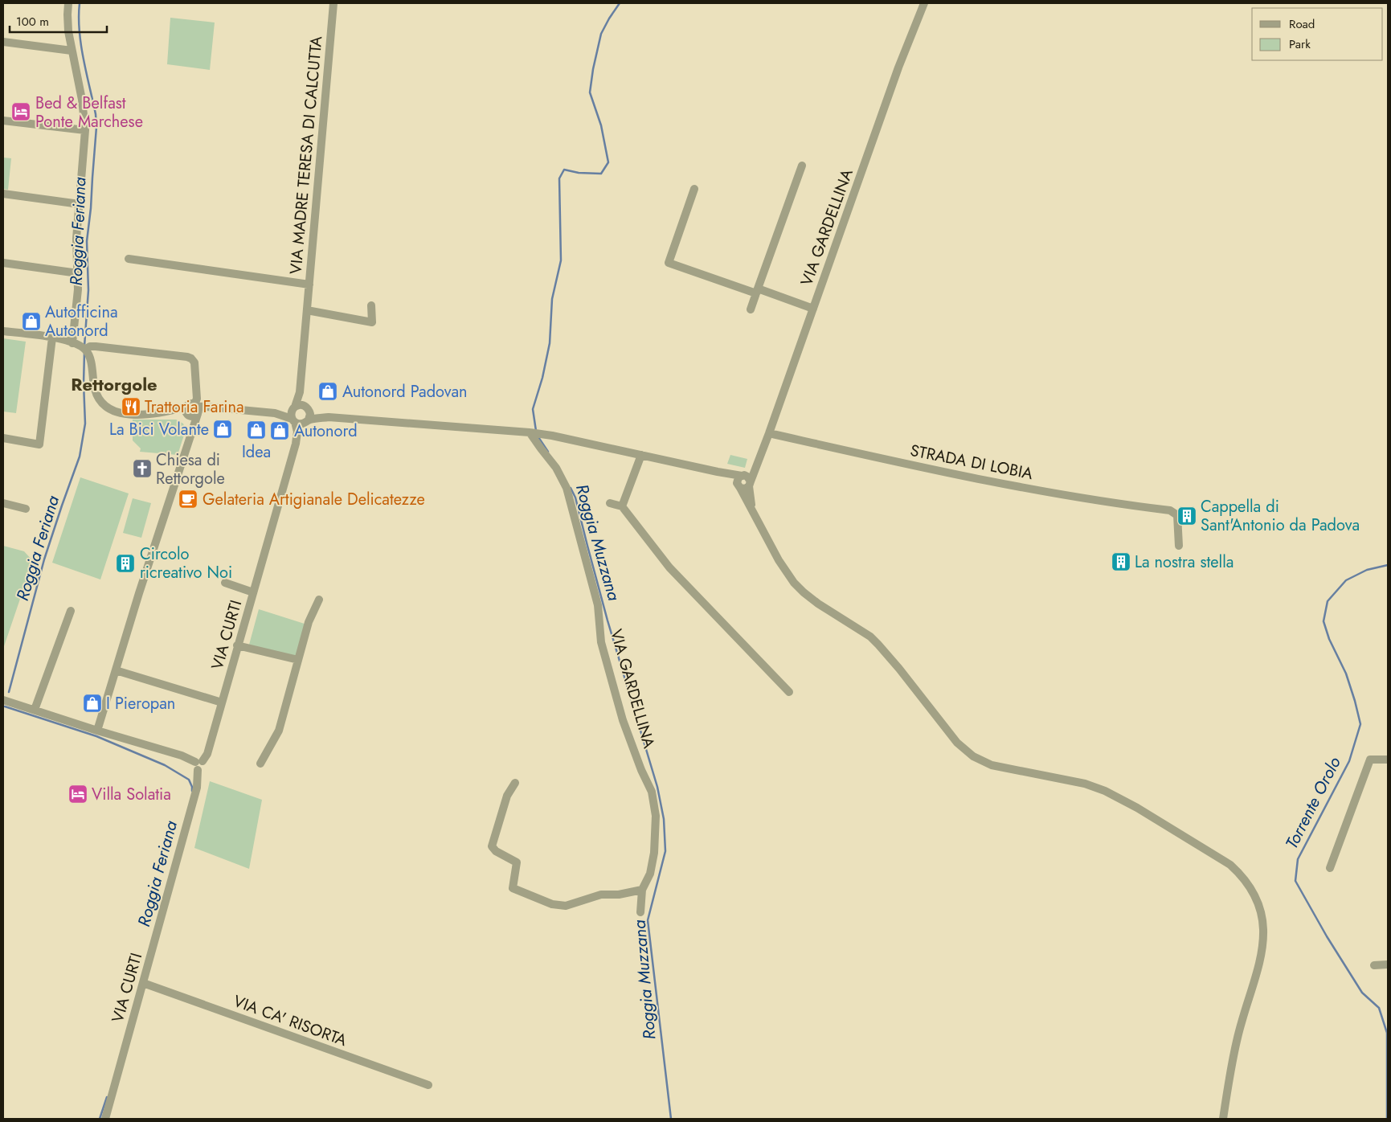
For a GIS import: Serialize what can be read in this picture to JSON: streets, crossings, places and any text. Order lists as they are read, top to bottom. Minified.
{"streets":{"street":["VIA MADRE TERESA DI CALCUTTA","VIA GARDELLINA","STRADA DI LOBIA","VIA CURTI","VIA CA' RISORTA"]},"crossings":[["VIA MADRE TERESA DI CALCUTTA","VIA CURTI"],["VIA GARDELLINA","STRADA DI LOBIA"],["VIA CURTI","VIA CA' RISORTA"]],"districts":["Rettorgole"],"water":["Roggia Feriana","Roggia Muzzana","Torrente Orolo"],"places":{"hotel":["Bed & Belfast Ponte Marchese","Villa Solatia"],"shop":["Autofficina Autonord","Autonord Padovan","La Bici Volante","Idea","Autonord","I Pieropan"],"restaurant":["Trattoria Farina"],"church":["Chiesa di Rettorgole"],"cafe":["Gelateria Artigianale Delicatezze"],"building":["Cappella di Sant'Antonio da Padova","La nostra stella","Circolo ricreativo Noi"]},"legend":["Road","Park"],"scale_bar":"100 m"}
